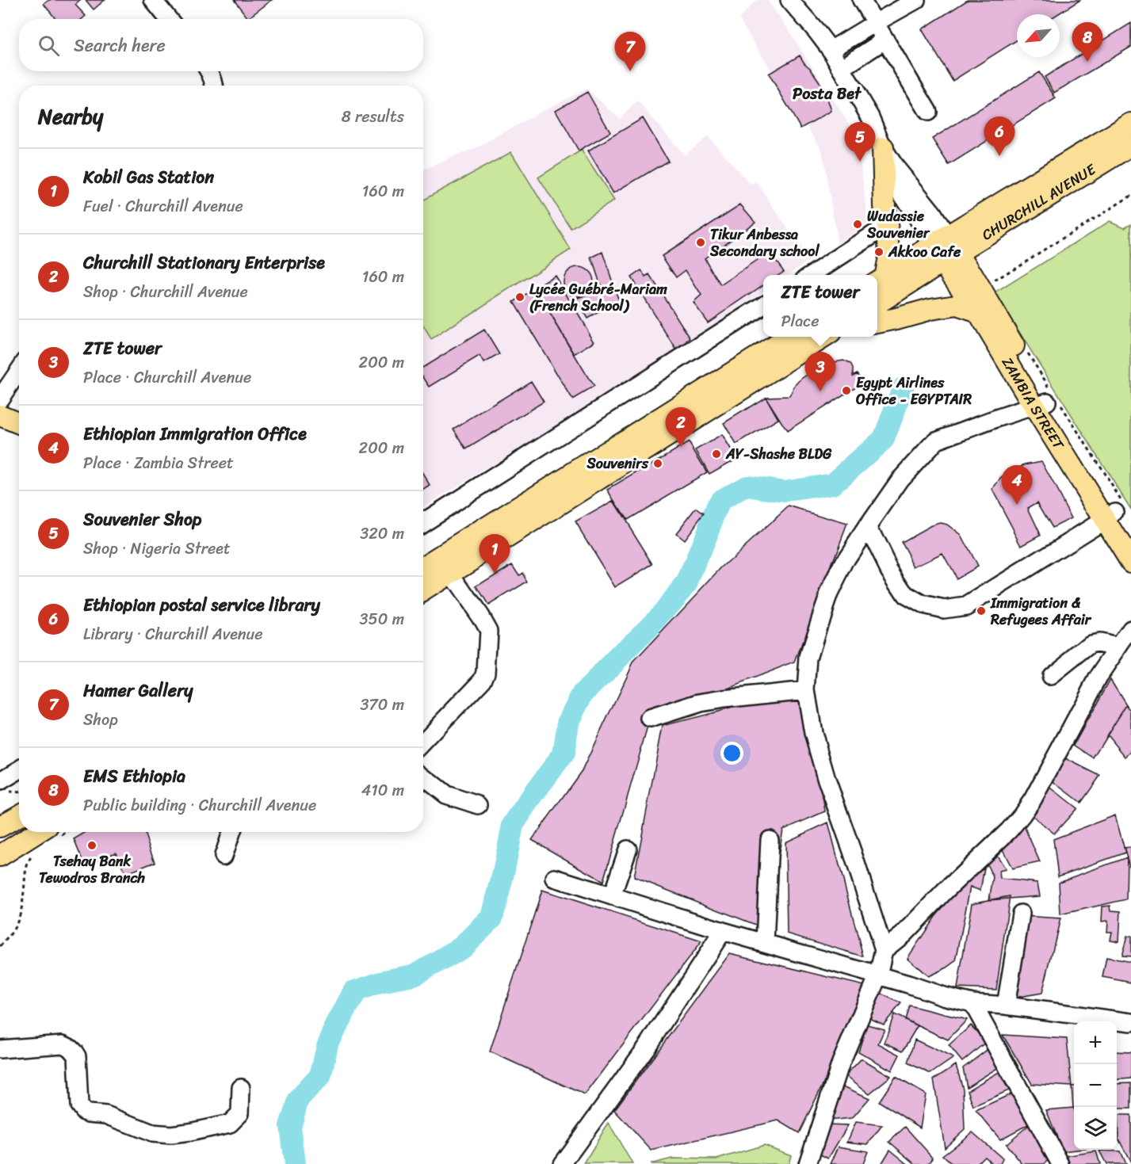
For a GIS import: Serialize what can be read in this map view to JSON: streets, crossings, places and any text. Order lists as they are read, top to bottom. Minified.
{"streets":{"main road":["CHURCHILL AVENUE","ZAMBIA STREET"]},"crossings":[["CHURCHILL AVENUE","ZAMBIA STREET"]],"districts":["Posta Bet"],"places":["Wudassie Souvenier","Tikur Anbessa Secondary school","Akkoo Cafe","Lycée Guébré-Mariam (French School)","Egypt Airlines Office - EGYPTAIR","AY-Shashe BLDG","Souvenirs","Immigration & Refugees Affair","Tsehay Bank Tewodros Branch"],"north":"bottom left","page":{"search":"Search here","pins":["8","7","6","5","3","2","4","1"],"heading":["Nearby","8 results"],"list":[{"mark":"1","name":"Kobil Gas Station","note":"Fuel · Churchill Avenue","value":"160 m"},{"mark":"2","name":"Churchill Stationary Enterprise","note":"Shop · Churchill Avenue","value":"160 m"},{"mark":"3","name":"ZTE tower","note":"Place · Churchill Avenue","value":"200 m"},{"mark":"4","name":"Ethiopian Immigration Office","note":"Place · Zambia Street","value":"200 m"},{"mark":"5","name":"Souvenier Shop","note":"Shop · Nigeria Street","value":"320 m"},{"mark":"6","name":"Ethiopian postal service library","note":"Library · Churchill Avenue","value":"350 m"},{"mark":"7","name":"Hamer Gallery","note":"Shop","value":"370 m"},{"mark":"8","name":"EMS Ethiopia","note":"Public building · Churchill Avenue","value":"410 m"}],"popup":["ZTE tower","Place"],"map_buttons":["+","−"]}}
